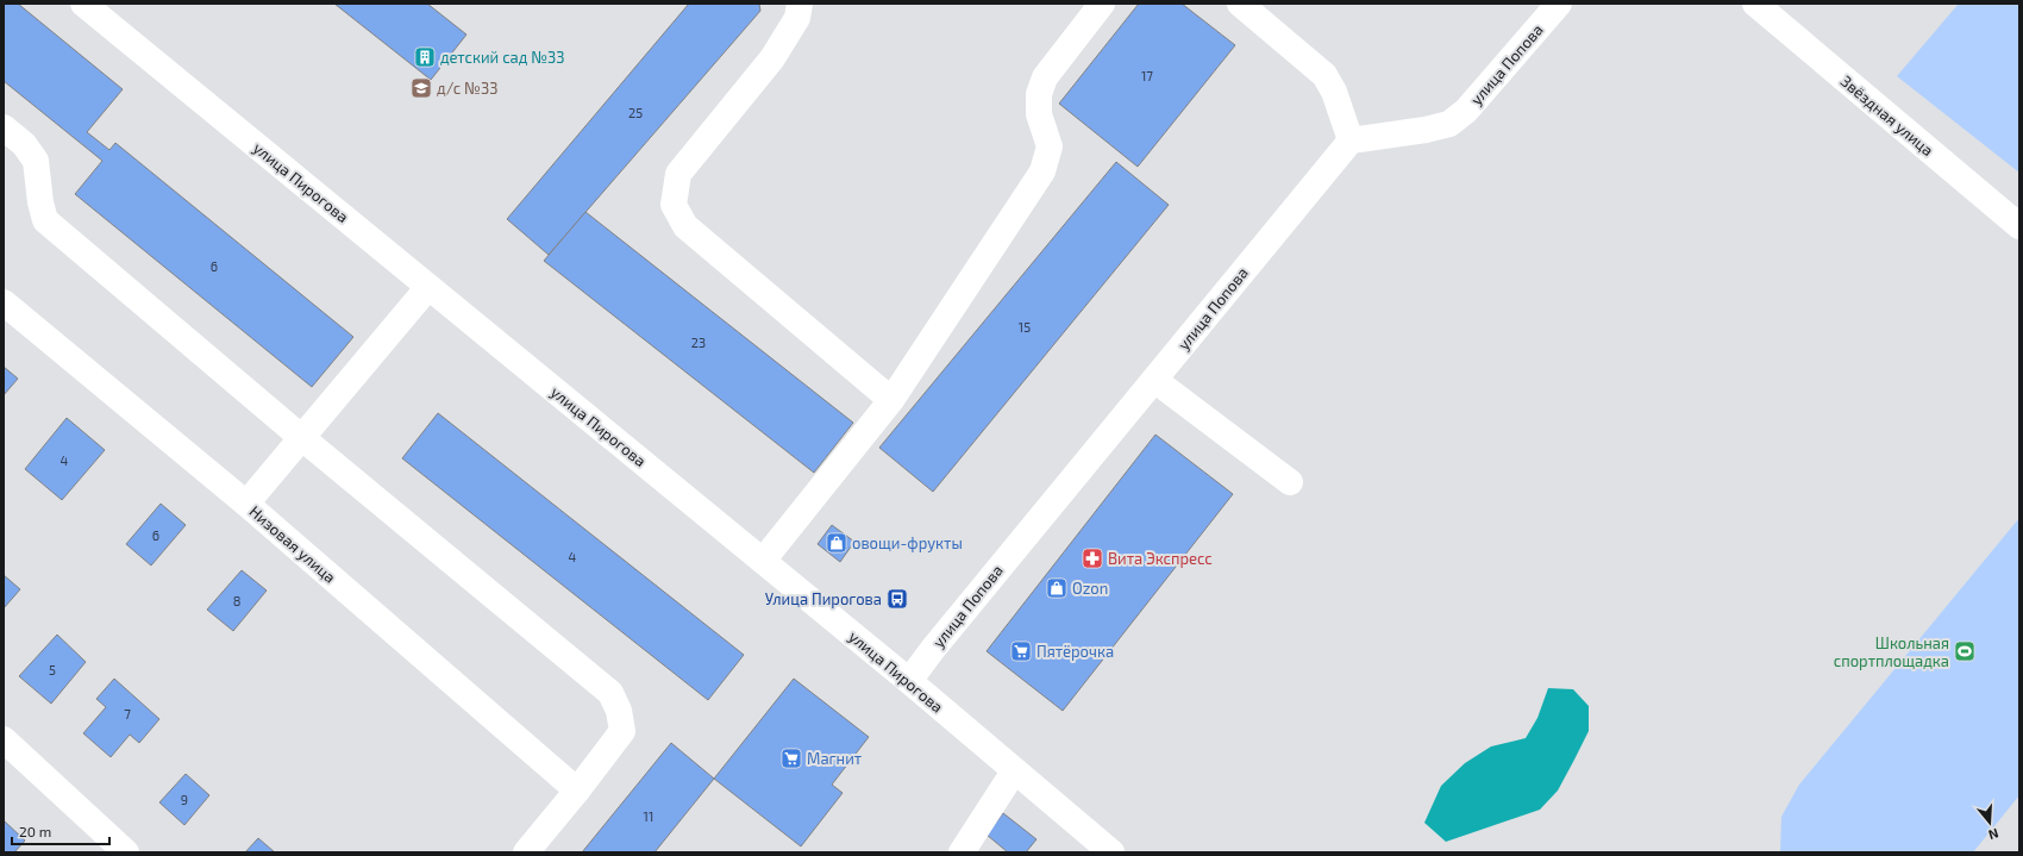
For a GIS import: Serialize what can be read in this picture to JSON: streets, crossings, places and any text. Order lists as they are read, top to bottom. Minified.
{"streets":{"street":["улица Попова","Звёздная улица","улица Пирогова","Низовая улица"]},"crossings":[["улица Попова","улица Пирогова"]],"places":{"building":["детский сад №33"],"school or university":["д/с №33"],"shop":["овощи-фрукты","Ozon"],"pharmacy":["Вита Экспресс"],"bus stop":["Улица Пирогова"],"supermarket":["Пятёрочка","Магнит"],"sports":["Школьная спортплощадка"]},"house_numbers":["17","25","6","15","23","4","6","4","8","5","7","9","11"],"scale_bar":"20 m","north":"bottom"}
